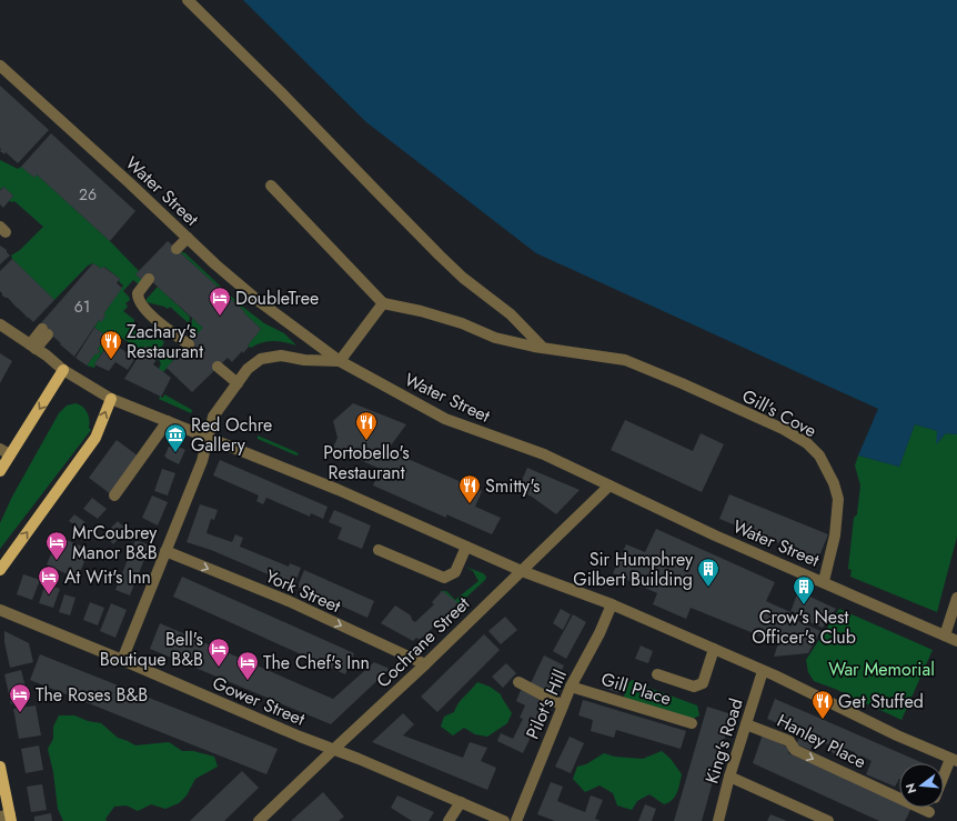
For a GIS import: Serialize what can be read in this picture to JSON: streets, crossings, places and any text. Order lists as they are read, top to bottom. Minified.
{"streets":{"street":["Water Street","Gill's Cove","York Street","Cochrane Street","Gill Place","Gower Street","Pilot's Hill","King's Road","Hanley Place"]},"crossings":[["Water Street","Gill's Cove"],["Water Street","Cochrane Street"],["York Street","Cochrane Street"],["Cochrane Street","Gower Street"],["Gill Place","Pilot's Hill"],["King's Road","Hanley Place"]],"one_way":["York Street"],"parks":["War Memorial"],"places":{"hotel":["DoubleTree","MrCoubrey Manor B&B","At Wit's Inn","Bell's Boutique B&B","The Chef's Inn","The Roses B&B"],"restaurant":["Zachary's Restaurant","Portobello's Restaurant","Smitty's","Get Stuffed"],"museum":["Red Ochre Gallery"],"building":["Sir Humphrey Gilbert Building","Crow's Nest Officer's Club"]},"house_numbers":["26","61"],"north":"left"}
